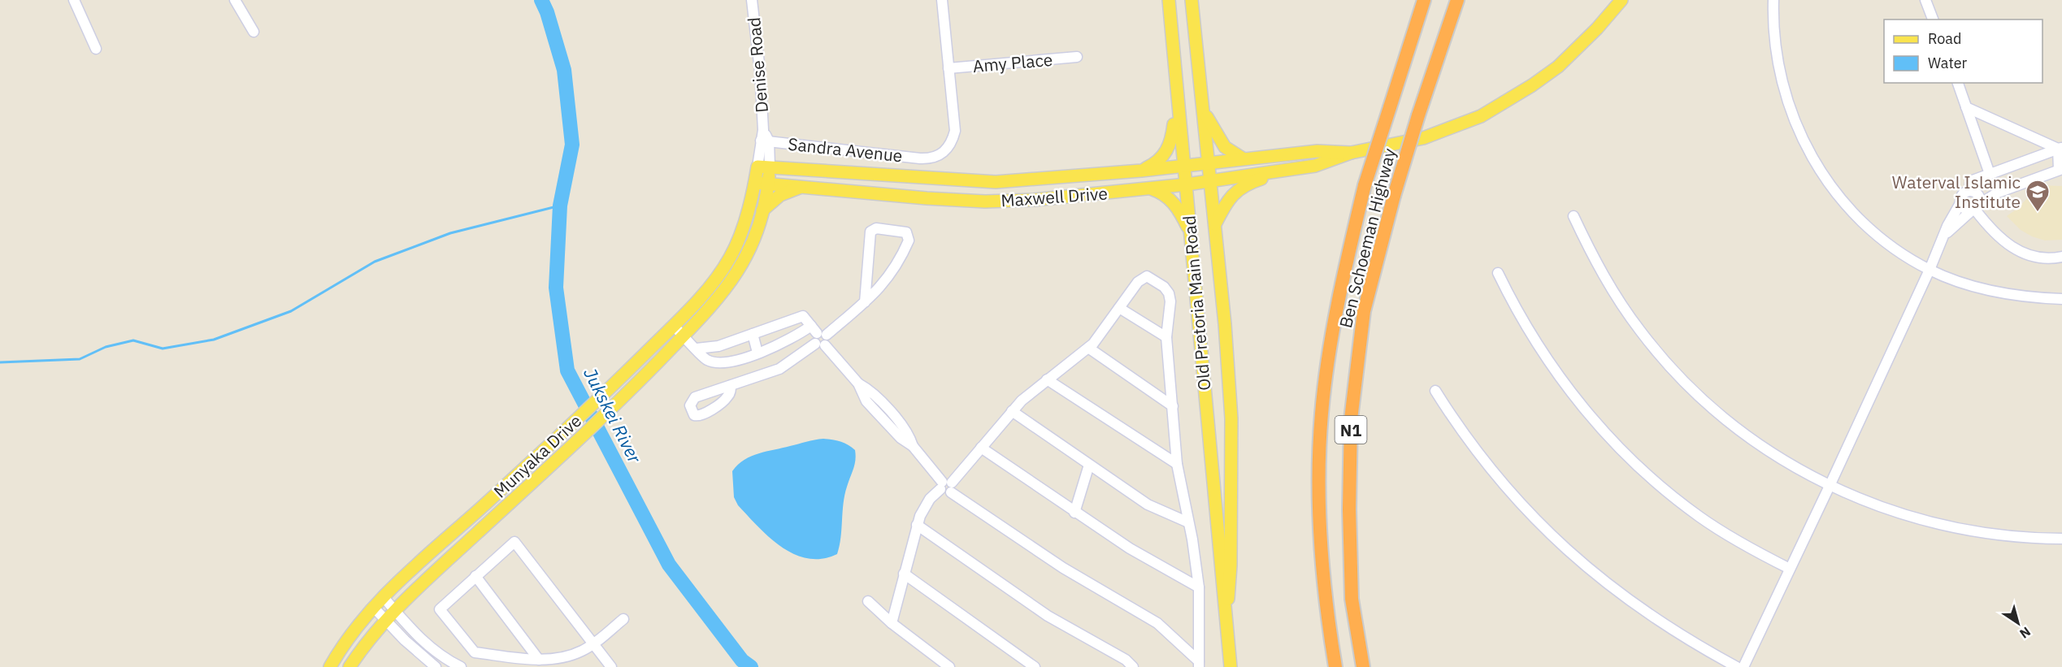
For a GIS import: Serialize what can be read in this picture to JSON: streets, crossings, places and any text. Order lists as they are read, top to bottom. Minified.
{"streets":{"highway":["Ben Schoeman Highway","N1"],"main road":["Maxwell Drive","Old Pretoria Main Road","Munyaka Drive"],"street":["Amy Place","Denise Road","Sandra Avenue"]},"crossings":[["Amy Place","Sandra Avenue"],["Denise Road","Sandra Avenue"],["Maxwell Drive","Old Pretoria Main Road"],["Maxwell Drive","Munyaka Drive"]],"water":["Jukskei River"],"places":{"school or university":["Waterval Islamic Institute"]},"legend":["Road","Water"],"north":"bottom right"}
